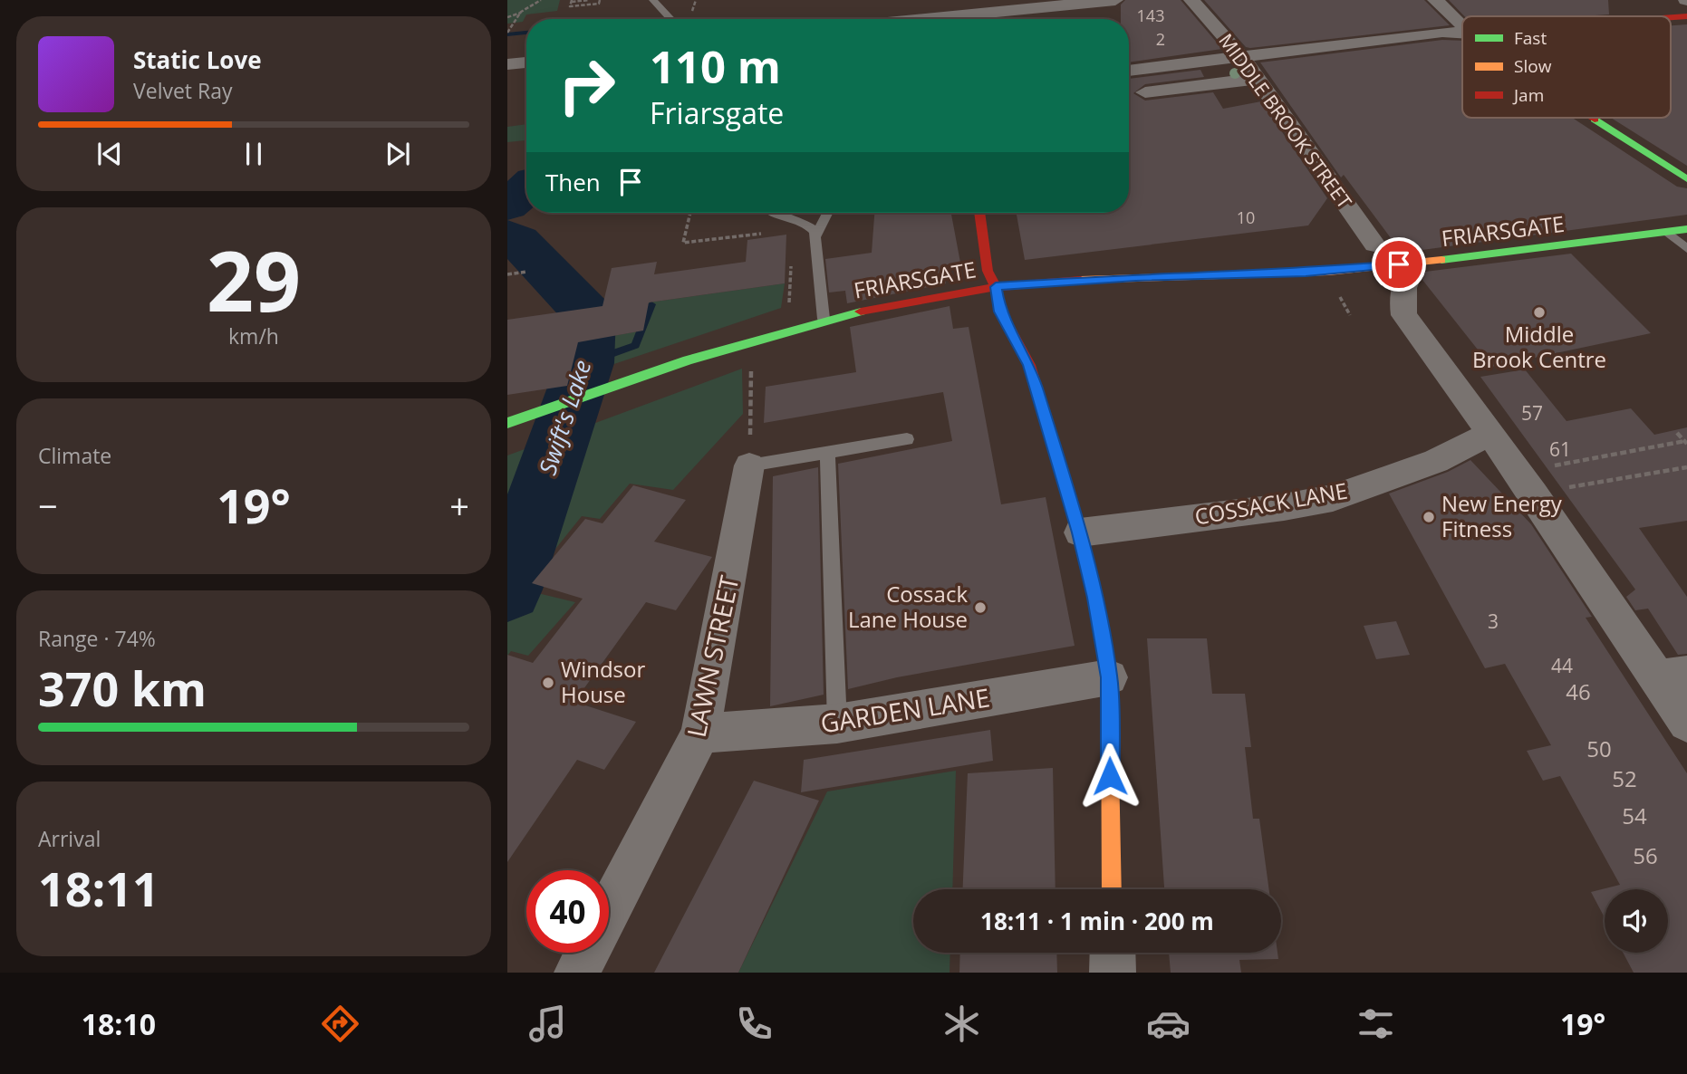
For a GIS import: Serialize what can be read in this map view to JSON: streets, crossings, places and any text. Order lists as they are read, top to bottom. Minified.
{"streets":{"main road":["FRIARSGATE"],"street":["MIDDLE BROOK STREET","COSSACK LANE","LAWN STREET","GARDEN LANE"]},"crossings":[["LAWN STREET","GARDEN LANE"]],"water":["Swift's Lake"],"places":["Middle Brook Centre","New Energy Fitness","Cossack Lane House","Windsor House"],"house_numbers":["143","2","10","57","61","3","44","46","50","52","54","56"],"legend":["Fast","Slow","Jam"],"page":{"turn":["110 m","Friarsgate"],"song":["Static Love","Velvet Ray"],"then":"Then","tile":[["29","km/h"],"Climate",["Range · 74%","370 km"],["Arrival","18:11"]],"heat":["−","19°","+"],"limit":"40","trip":"18:11 · 1 min · 200 m","tabs":["18:10","19°"]}}
